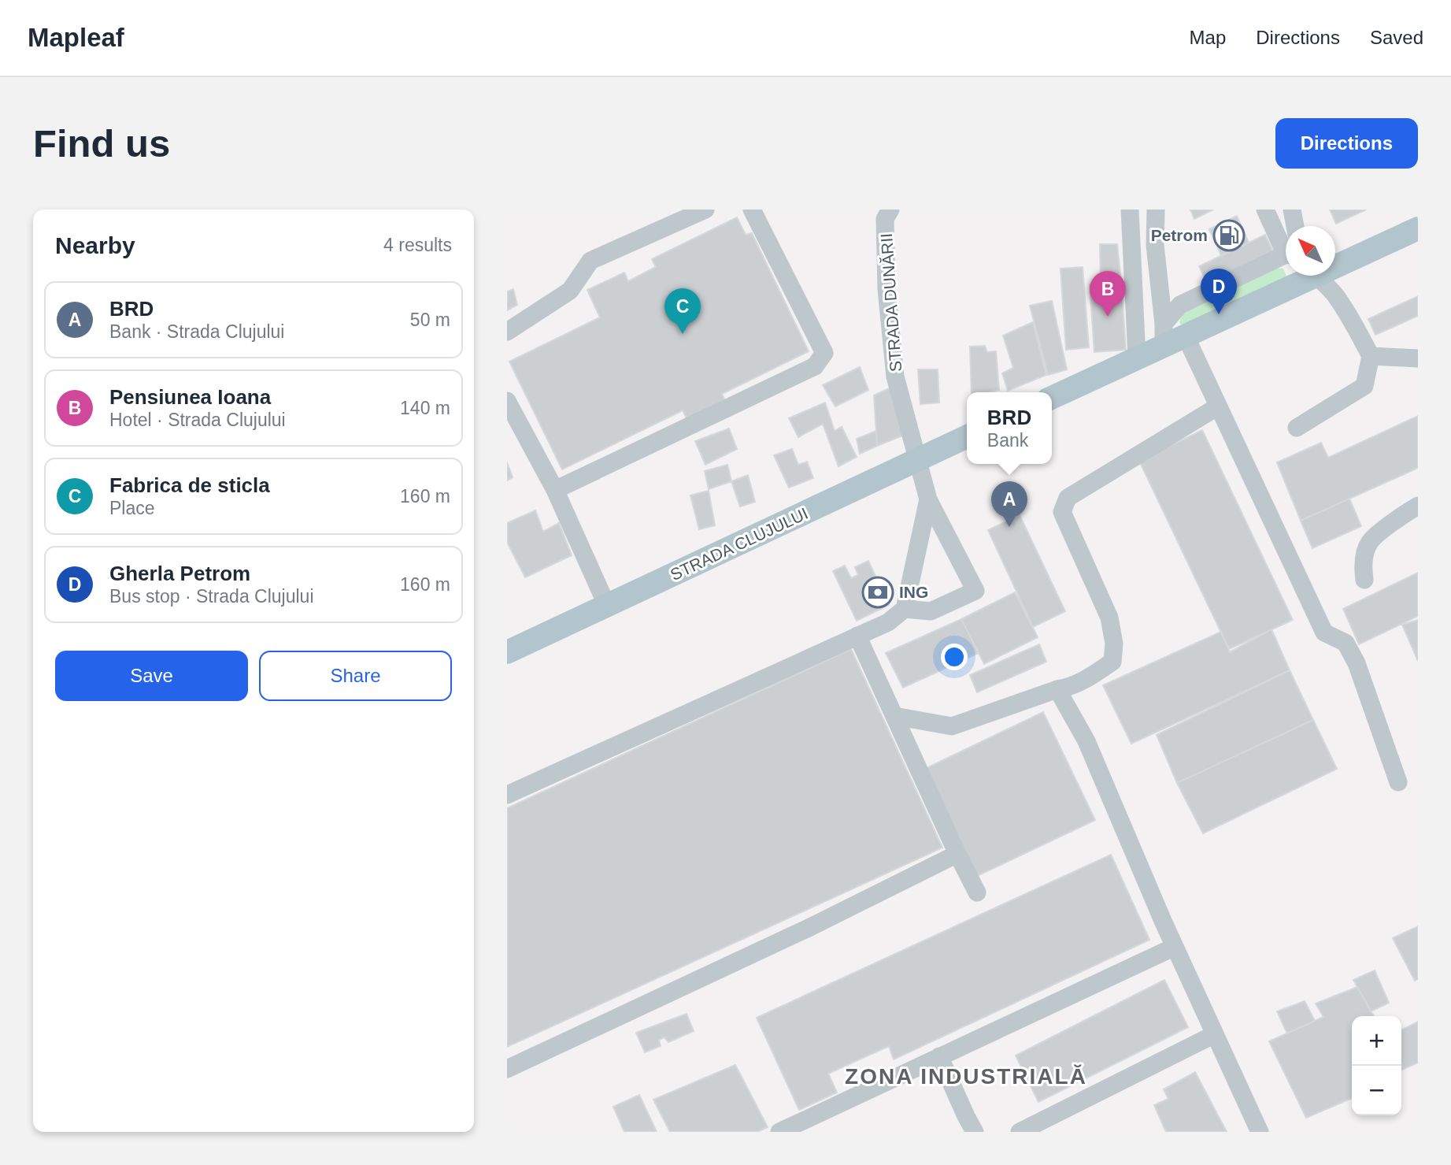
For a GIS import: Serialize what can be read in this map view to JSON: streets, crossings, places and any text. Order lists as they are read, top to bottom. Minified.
{"streets":{"main road":["STRADA CLUJULUI"],"street":["STRADA DUNĂRII"]},"crossings":[["STRADA DUNĂRII","STRADA CLUJULUI"]],"districts":["ZONA INDUSTRIALĂ"],"places":{"fuel station":["Petrom"],"bank":["ING"]},"north":"top left","page":{"header":"Mapleaf","nav":["Map","Directions","Saved"],"buttons":["Directions",["Save","Share"]],"title":"Find us","heading":["Nearby","4 results"],"pins":["D","B","C","A"],"list":[{"mark":"A","name":"BRD","note":"Bank · Strada Clujului","value":"50 m"},{"mark":"B","name":"Pensiunea Ioana","note":"Hotel · Strada Clujului","value":"140 m"},{"mark":"C","name":"Fabrica de sticla","note":"Place","value":"160 m"},{"mark":"D","name":"Gherla Petrom","note":"Bus stop · Strada Clujului","value":"160 m"}],"popup":["BRD","Bank"],"map_buttons":["+","−"]}}
